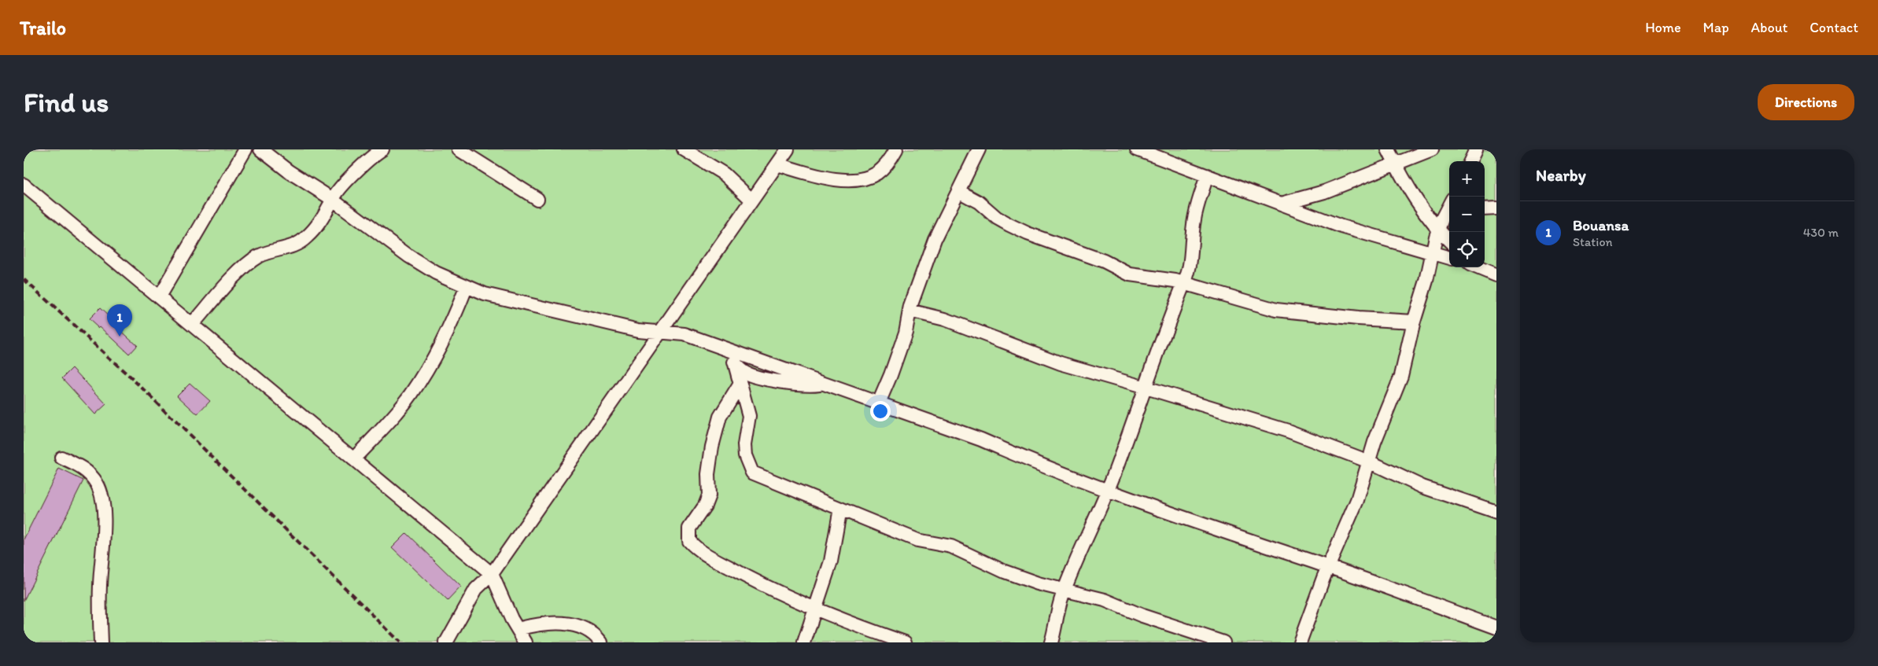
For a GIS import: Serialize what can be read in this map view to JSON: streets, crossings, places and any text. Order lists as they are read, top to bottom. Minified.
{"page":{"header":"Trailo","nav":["Home","Map","About","Contact"],"buttons":"Directions","title":"Find us","heading":"Nearby","map_buttons":["+","−"],"list":[{"mark":"1","name":"Bouansa","note":"Station","value":"430 m"}],"pins":"1"}}
